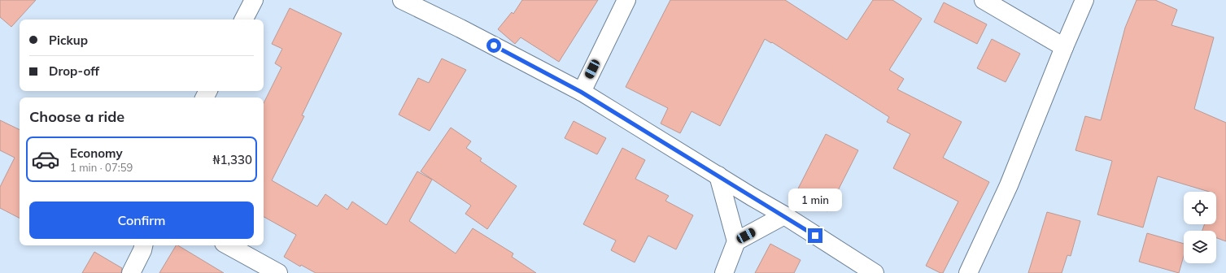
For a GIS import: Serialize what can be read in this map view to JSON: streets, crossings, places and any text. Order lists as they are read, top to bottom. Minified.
{"page":{"banner":["Pickup","Drop-off"],"heading":"Choose a ride","list":[{"name":"Economy","note":"1 min · 07:59","value":"₦1,330"}],"bubble":"1 min","buttons":"Confirm"}}
